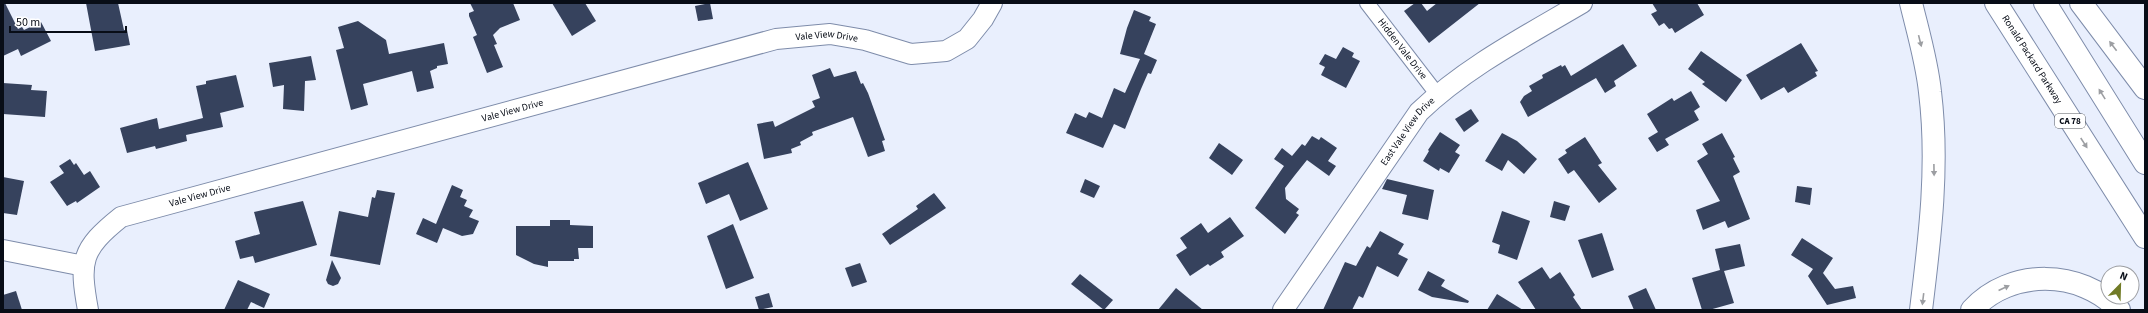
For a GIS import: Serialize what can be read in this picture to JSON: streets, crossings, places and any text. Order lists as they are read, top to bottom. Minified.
{"streets":{"highway":["Ronald Packard Parkway","CA 78"],"street":["Vale View Drive","Hidden Vale Drive","East Vale View Drive"]},"crossings":[["Hidden Vale Drive","East Vale View Drive"]],"scale_bar":"50 m","north":"top right"}
